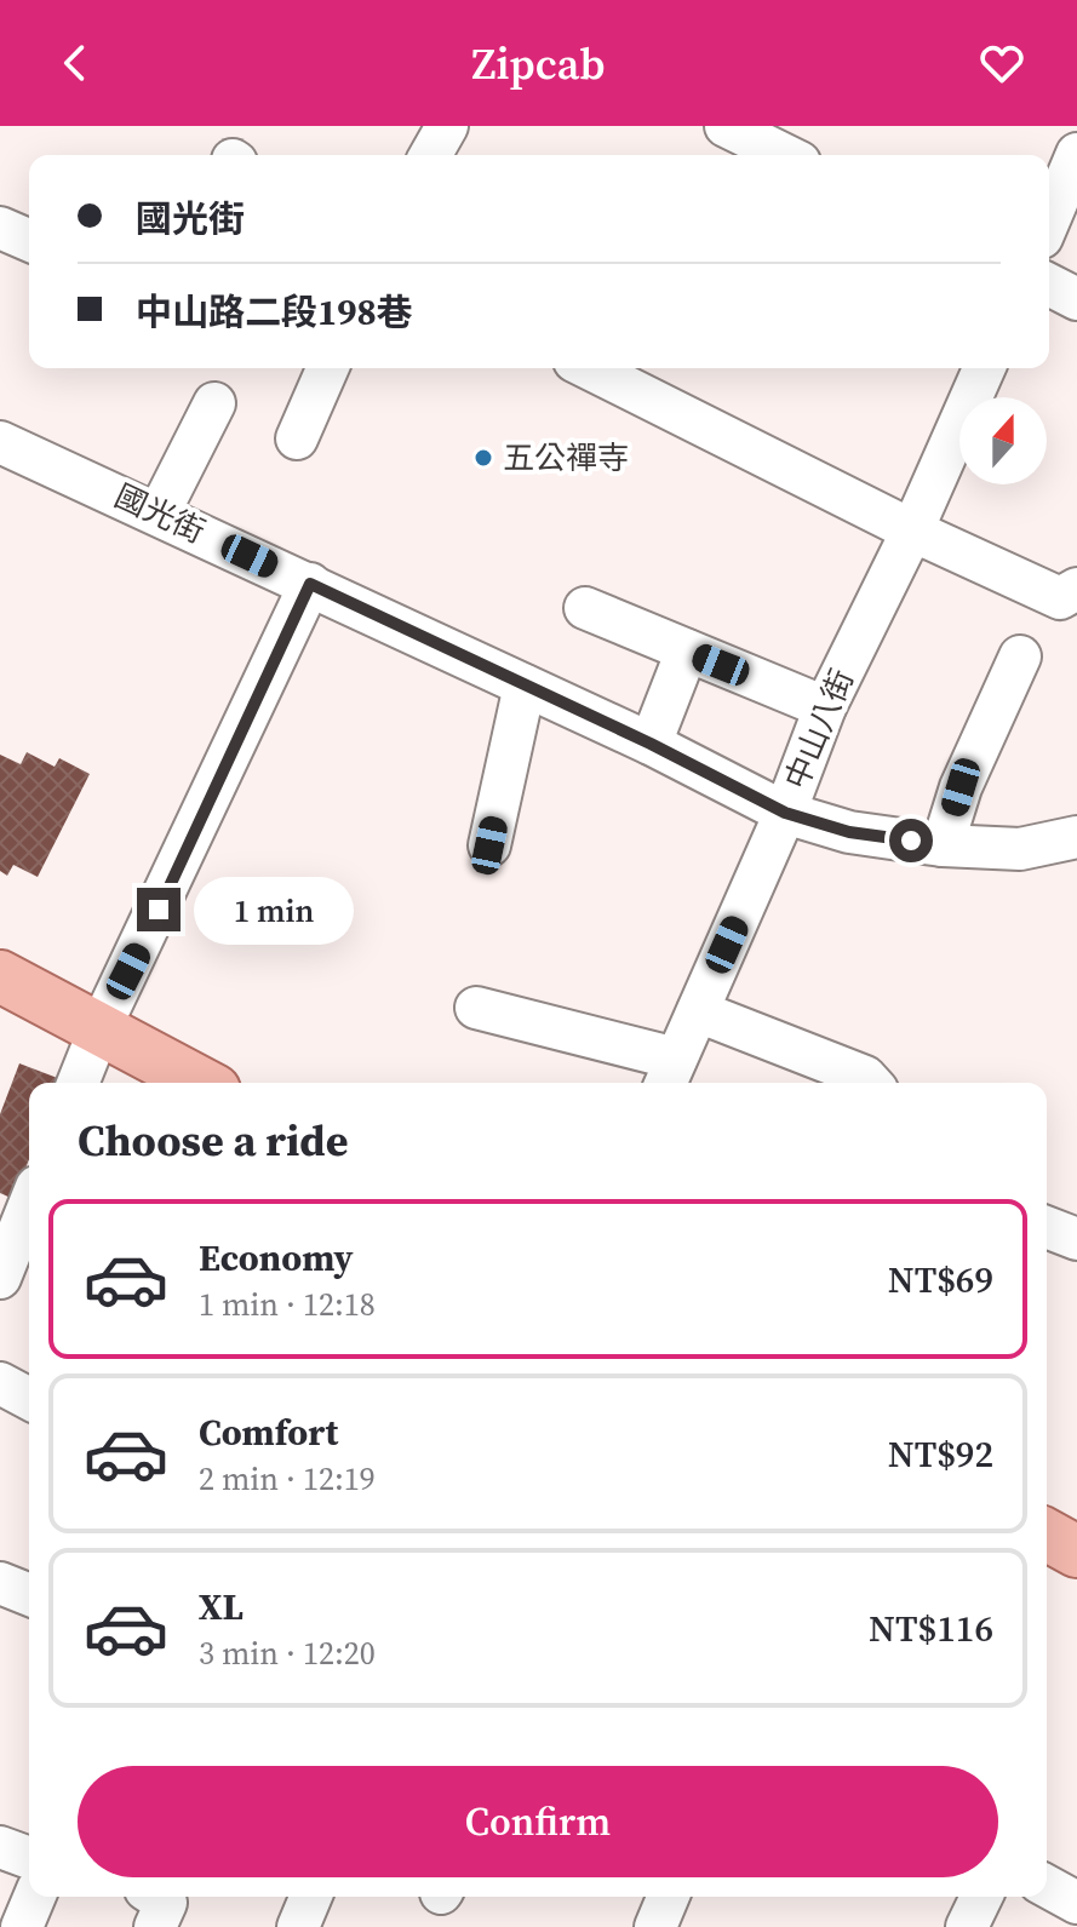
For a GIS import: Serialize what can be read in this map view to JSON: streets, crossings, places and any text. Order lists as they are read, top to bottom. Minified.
{"streets":{"street":["國光街","中山八街"]},"crossings":[["國光街","中山八街"]],"places":["五公禪寺"],"north":"top","page":{"header":"Zipcab","banner":["國光街","中山路二段198巷"],"bubble":"1 min","heading":"Choose a ride","list":[{"name":"Economy","note":"1 min · 12:18","value":"NT$69"},{"name":"Comfort","note":"2 min · 12:19","value":"NT$92"},{"name":"XL","note":"3 min · 12:20","value":"NT$116"}],"buttons":"Confirm"}}
